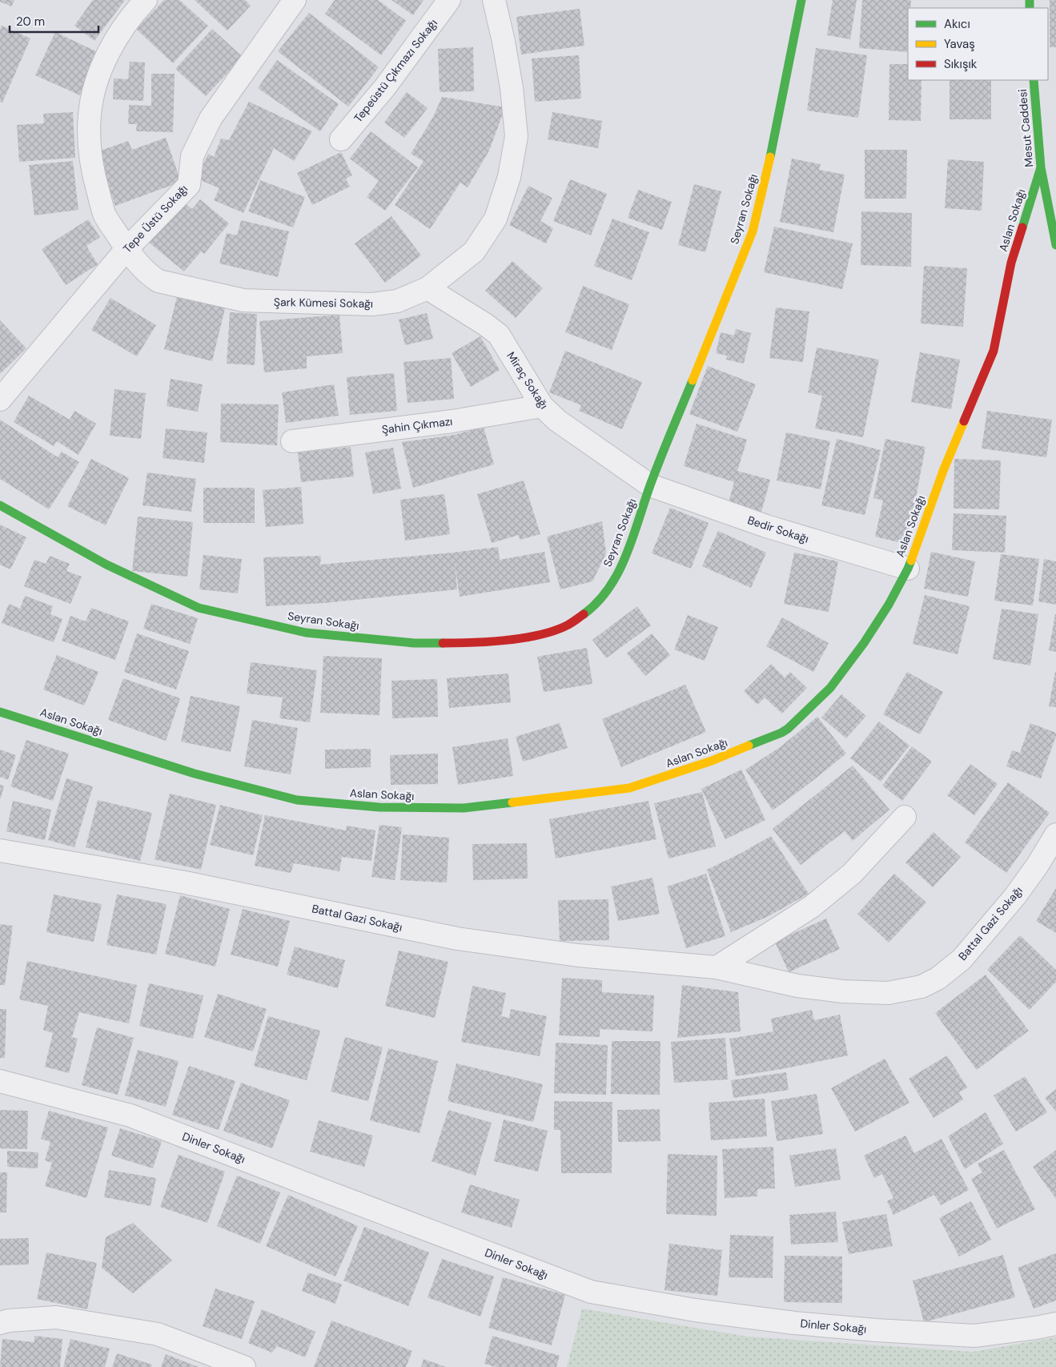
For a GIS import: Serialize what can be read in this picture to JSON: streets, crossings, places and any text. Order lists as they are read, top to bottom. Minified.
{"streets":{"street":["Tepeüstü Çıkmazı Sokağı","Mesut Caddesi","Seyran Sokağı","Tepe Üstü Sokağı","Aslan Sokağı","Şark Kümesi Sokağı","Miraç Sokağı","Şahin Çıkmazı","Bedir Sokağı","Battal Gazi Sokağı","Dinler Sokağı"]},"crossings":[["Mesut Caddesi","Aslan Sokağı"],["Seyran Sokağı","Miraç Sokağı"],["Seyran Sokağı","Bedir Sokağı"],["Tepe Üstü Sokağı","Şark Kümesi Sokağı"],["Aslan Sokağı","Bedir Sokağı"],["Şark Kümesi Sokağı","Miraç Sokağı"],["Miraç Sokağı","Şahin Çıkmazı"],["Miraç Sokağı","Bedir Sokağı"]],"legend":["Akıcı","Yavaş","Sıkışık"],"scale_bar":"20 m"}
